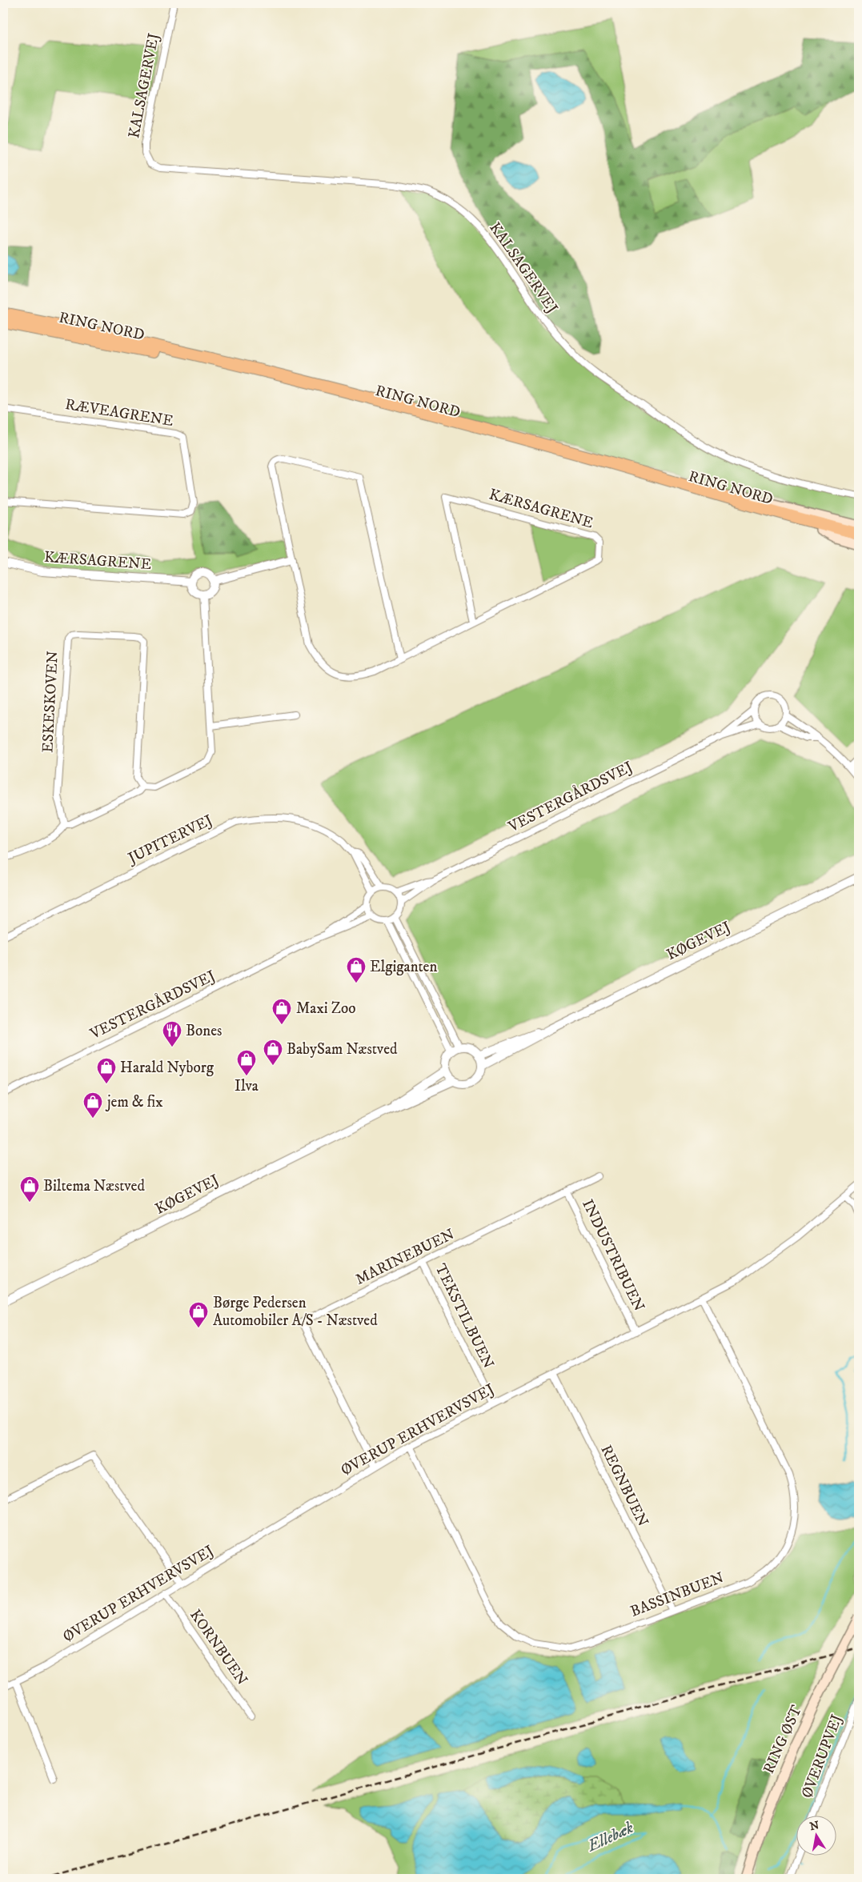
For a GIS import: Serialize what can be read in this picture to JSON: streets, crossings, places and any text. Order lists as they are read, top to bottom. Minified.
{"streets":{"highway":["RING NORD"],"main road":["RING ØST"],"street":["KALSAGERVEJ","RÆVEAGRENE","KÆRSAGRENE","ESKESKOVEN","VESTERGÅRDSVEJ","JUPITERVEJ","KØGEVEJ","INDUSTRIBUEN","MARINEBUEN","TEKSTILBUEN","ØVERUP ERHVERVSVEJ","REGNBUEN","BASSINBUEN","KORNBUEN","ØVERUPVEJ"]},"crossings":[["VESTERGÅRDSVEJ","JUPITERVEJ"],["INDUSTRIBUEN","MARINEBUEN"],["INDUSTRIBUEN","ØVERUP ERHVERVSVEJ"],["MARINEBUEN","TEKSTILBUEN"],["MARINEBUEN","ØVERUP ERHVERVSVEJ"],["TEKSTILBUEN","ØVERUP ERHVERVSVEJ"],["ØVERUP ERHVERVSVEJ","REGNBUEN"],["ØVERUP ERHVERVSVEJ","BASSINBUEN"],["ØVERUP ERHVERVSVEJ","KORNBUEN"],["REGNBUEN","BASSINBUEN"]],"water":["Ellebæk"],"places":{"shop":["Elgiganten","Maxi Zoo","BabySam Næstved","Ilva","Harald Nyborg","jem & fix","Biltema Næstved","Børge Pedersen Automobiler A/S - Næstved"],"restaurant":["Bones"]},"north":"top"}
